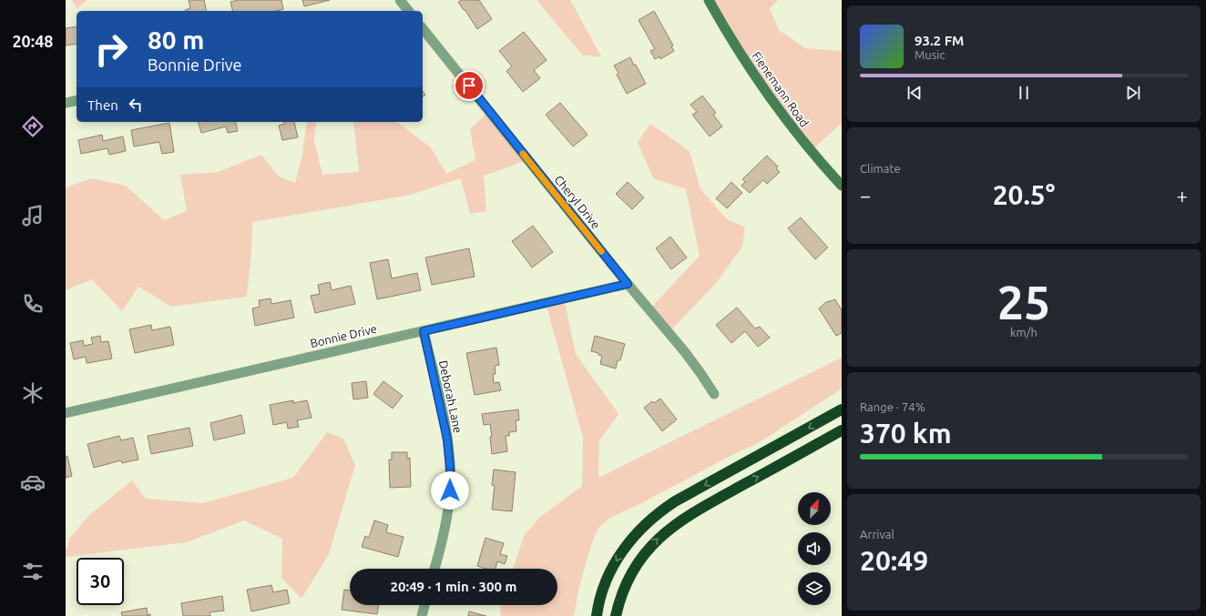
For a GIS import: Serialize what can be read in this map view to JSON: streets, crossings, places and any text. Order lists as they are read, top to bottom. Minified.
{"streets":{"main road":["Fienemann Road"],"street":["Cheryl Drive","Bonnie Drive","Deborah Lane"]},"crossings":[["Cheryl Drive","Bonnie Drive"],["Bonnie Drive","Deborah Lane"]],"north":"top right","page":{"tabs":"20:48","turn":["80 m","Bonnie Drive"],"song":["93.2 FM","Music"],"then":"Then","tile":["Climate",["25","km/h"],["Range · 74%","370 km"],["Arrival","20:49"]],"heat":["−","20.5°","+"],"limit":"30","trip":"20:49 · 1 min · 300 m"}}
